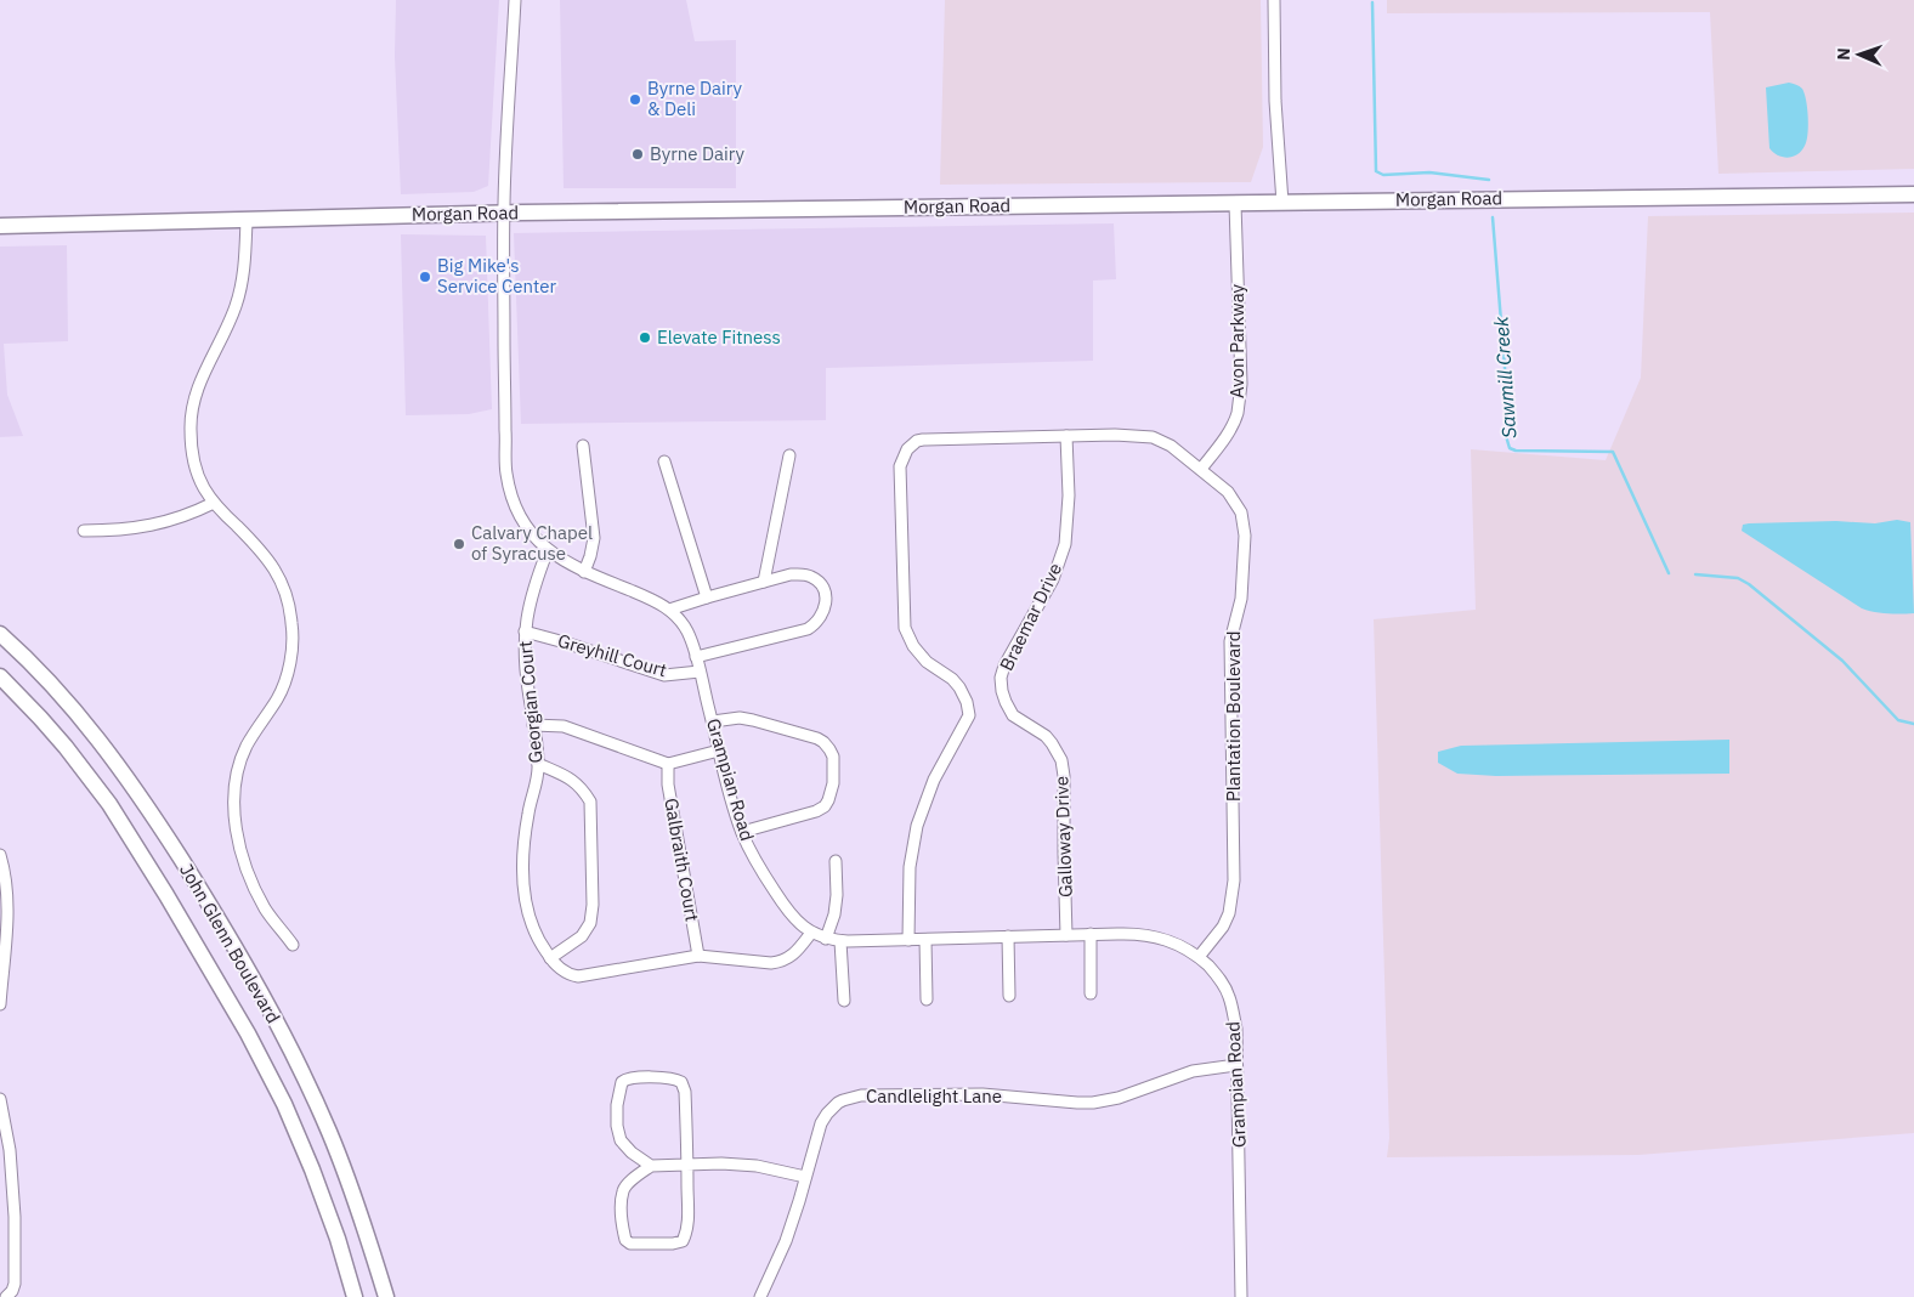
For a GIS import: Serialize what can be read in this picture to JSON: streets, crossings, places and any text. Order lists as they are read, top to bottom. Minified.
{"streets":{"street":["Morgan Road","Avon Parkway","Braemar Drive","Greyhill Court","Georgian Court","Plantation Boulevard","Grampian Road","Galloway Drive","Galbraith Court","John Glenn Boulevard","Candlelight Lane"]},"crossings":[["Morgan Road","Avon Parkway"],["Morgan Road","Grampian Road"],["Avon Parkway","Plantation Boulevard"],["Braemar Drive","Plantation Boulevard"],["Braemar Drive","Galloway Drive"],["Greyhill Court","Georgian Court"],["Greyhill Court","Grampian Road"],["Georgian Court","Grampian Road"],["Plantation Boulevard","Grampian Road"],["Grampian Road","Galloway Drive"],["Grampian Road","Candlelight Lane"]],"water":["Sawmill Creek"],"places":["Byrne Dairy & Deli","Byrne Dairy","Big Mike's Service Center","Elevate Fitness","Calvary Chapel of Syracuse"],"north":"left"}
